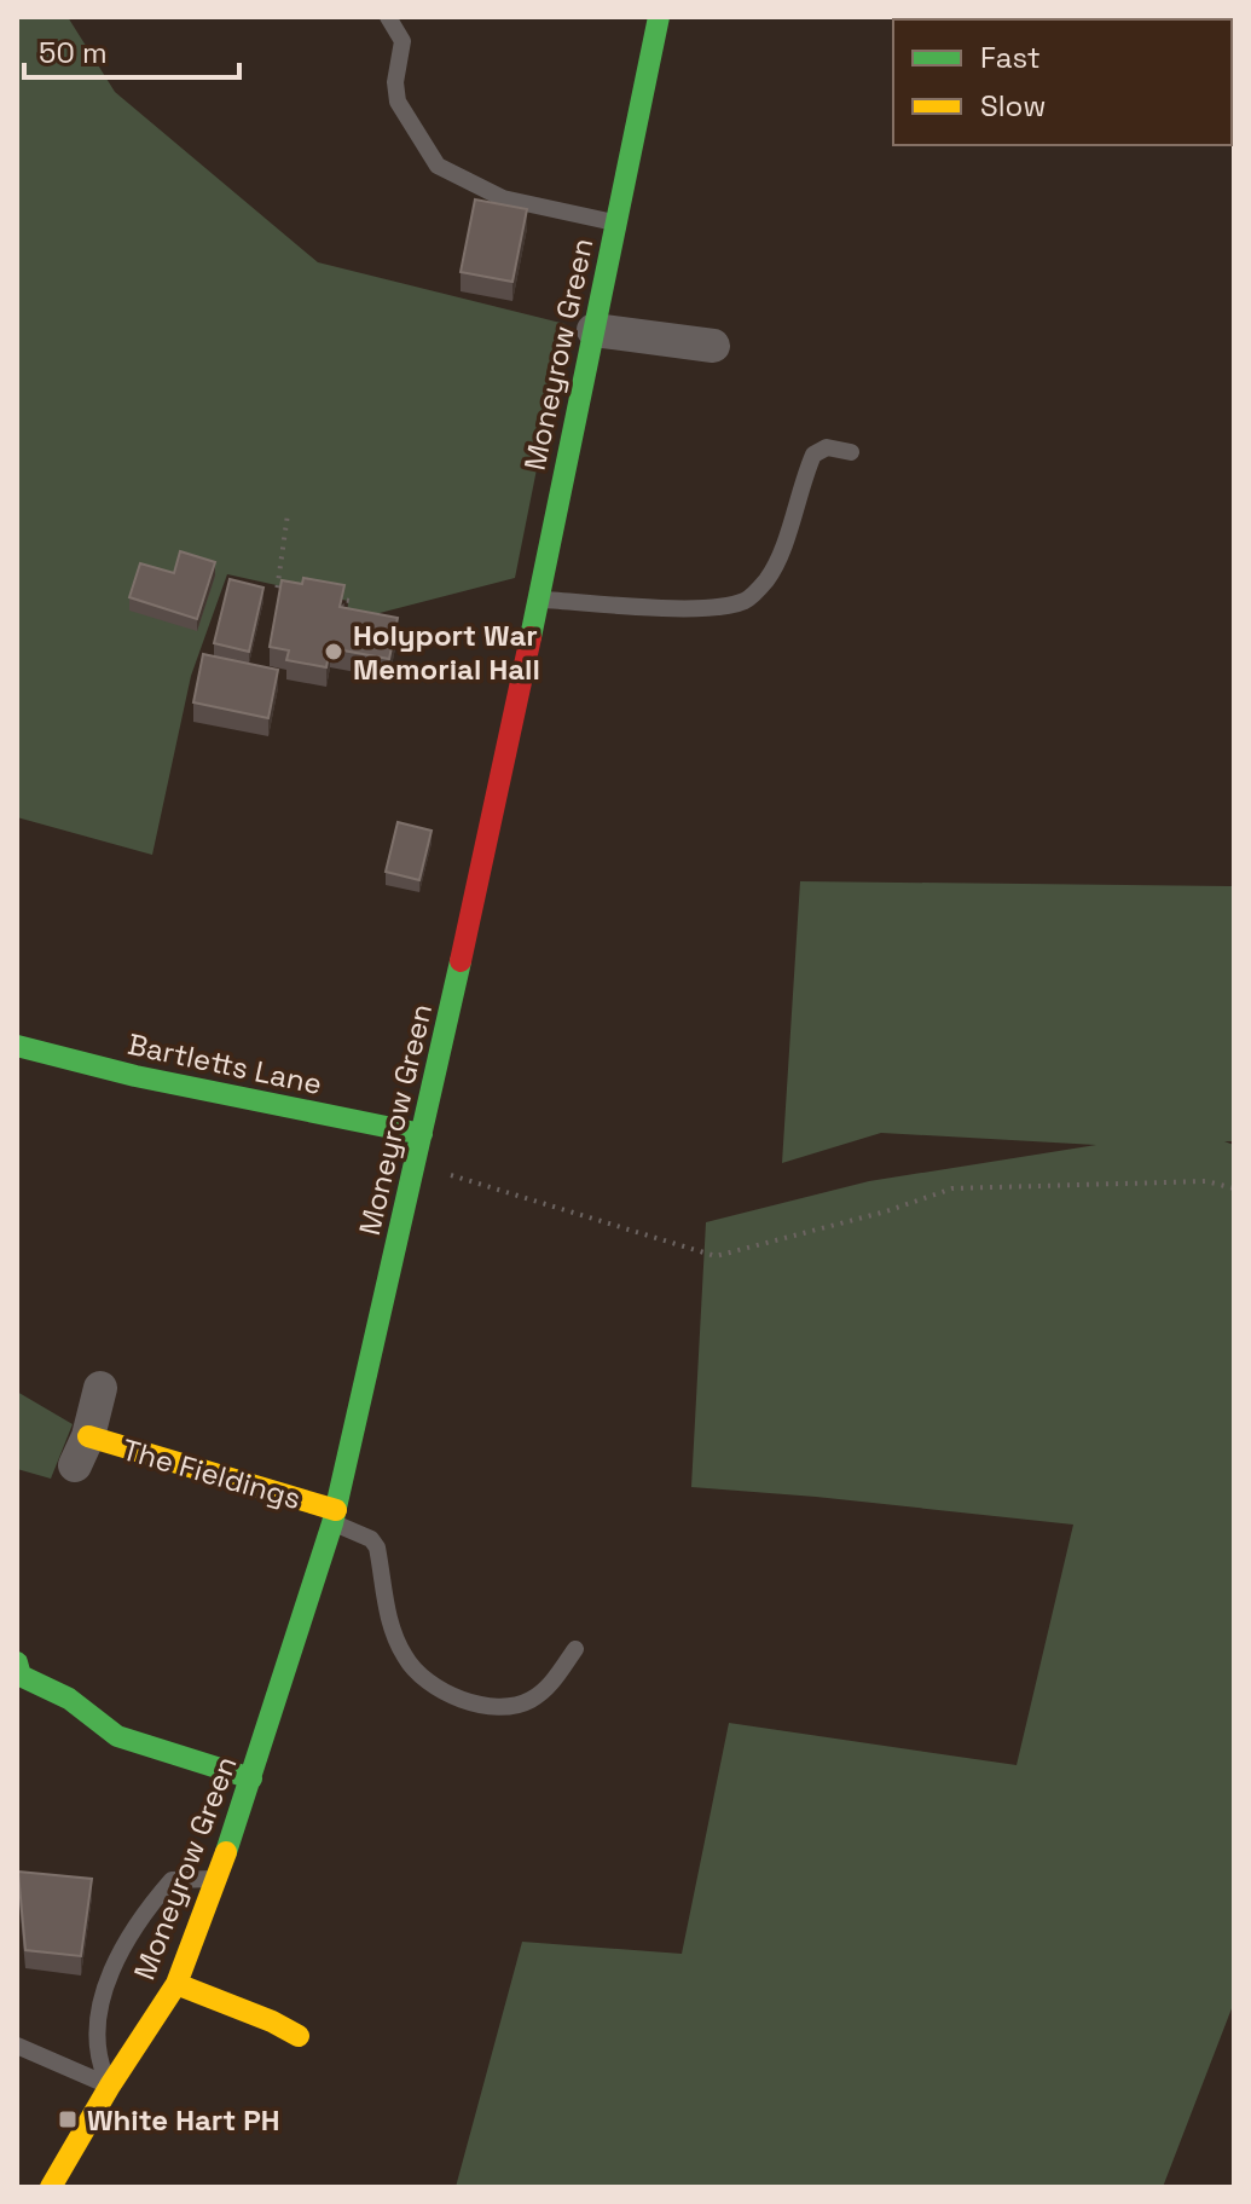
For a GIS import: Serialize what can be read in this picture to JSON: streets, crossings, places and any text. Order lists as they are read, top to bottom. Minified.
{"streets":{"street":["Moneyrow Green","Bartletts Lane","The Fieldings"]},"crossings":[["Moneyrow Green","Bartletts Lane"],["Moneyrow Green","The Fieldings"]],"places":{"other":["Holyport War Memorial Hall"],"transit":["White Hart PH"]},"legend":["Fast","Slow"],"scale_bar":"50 m"}
